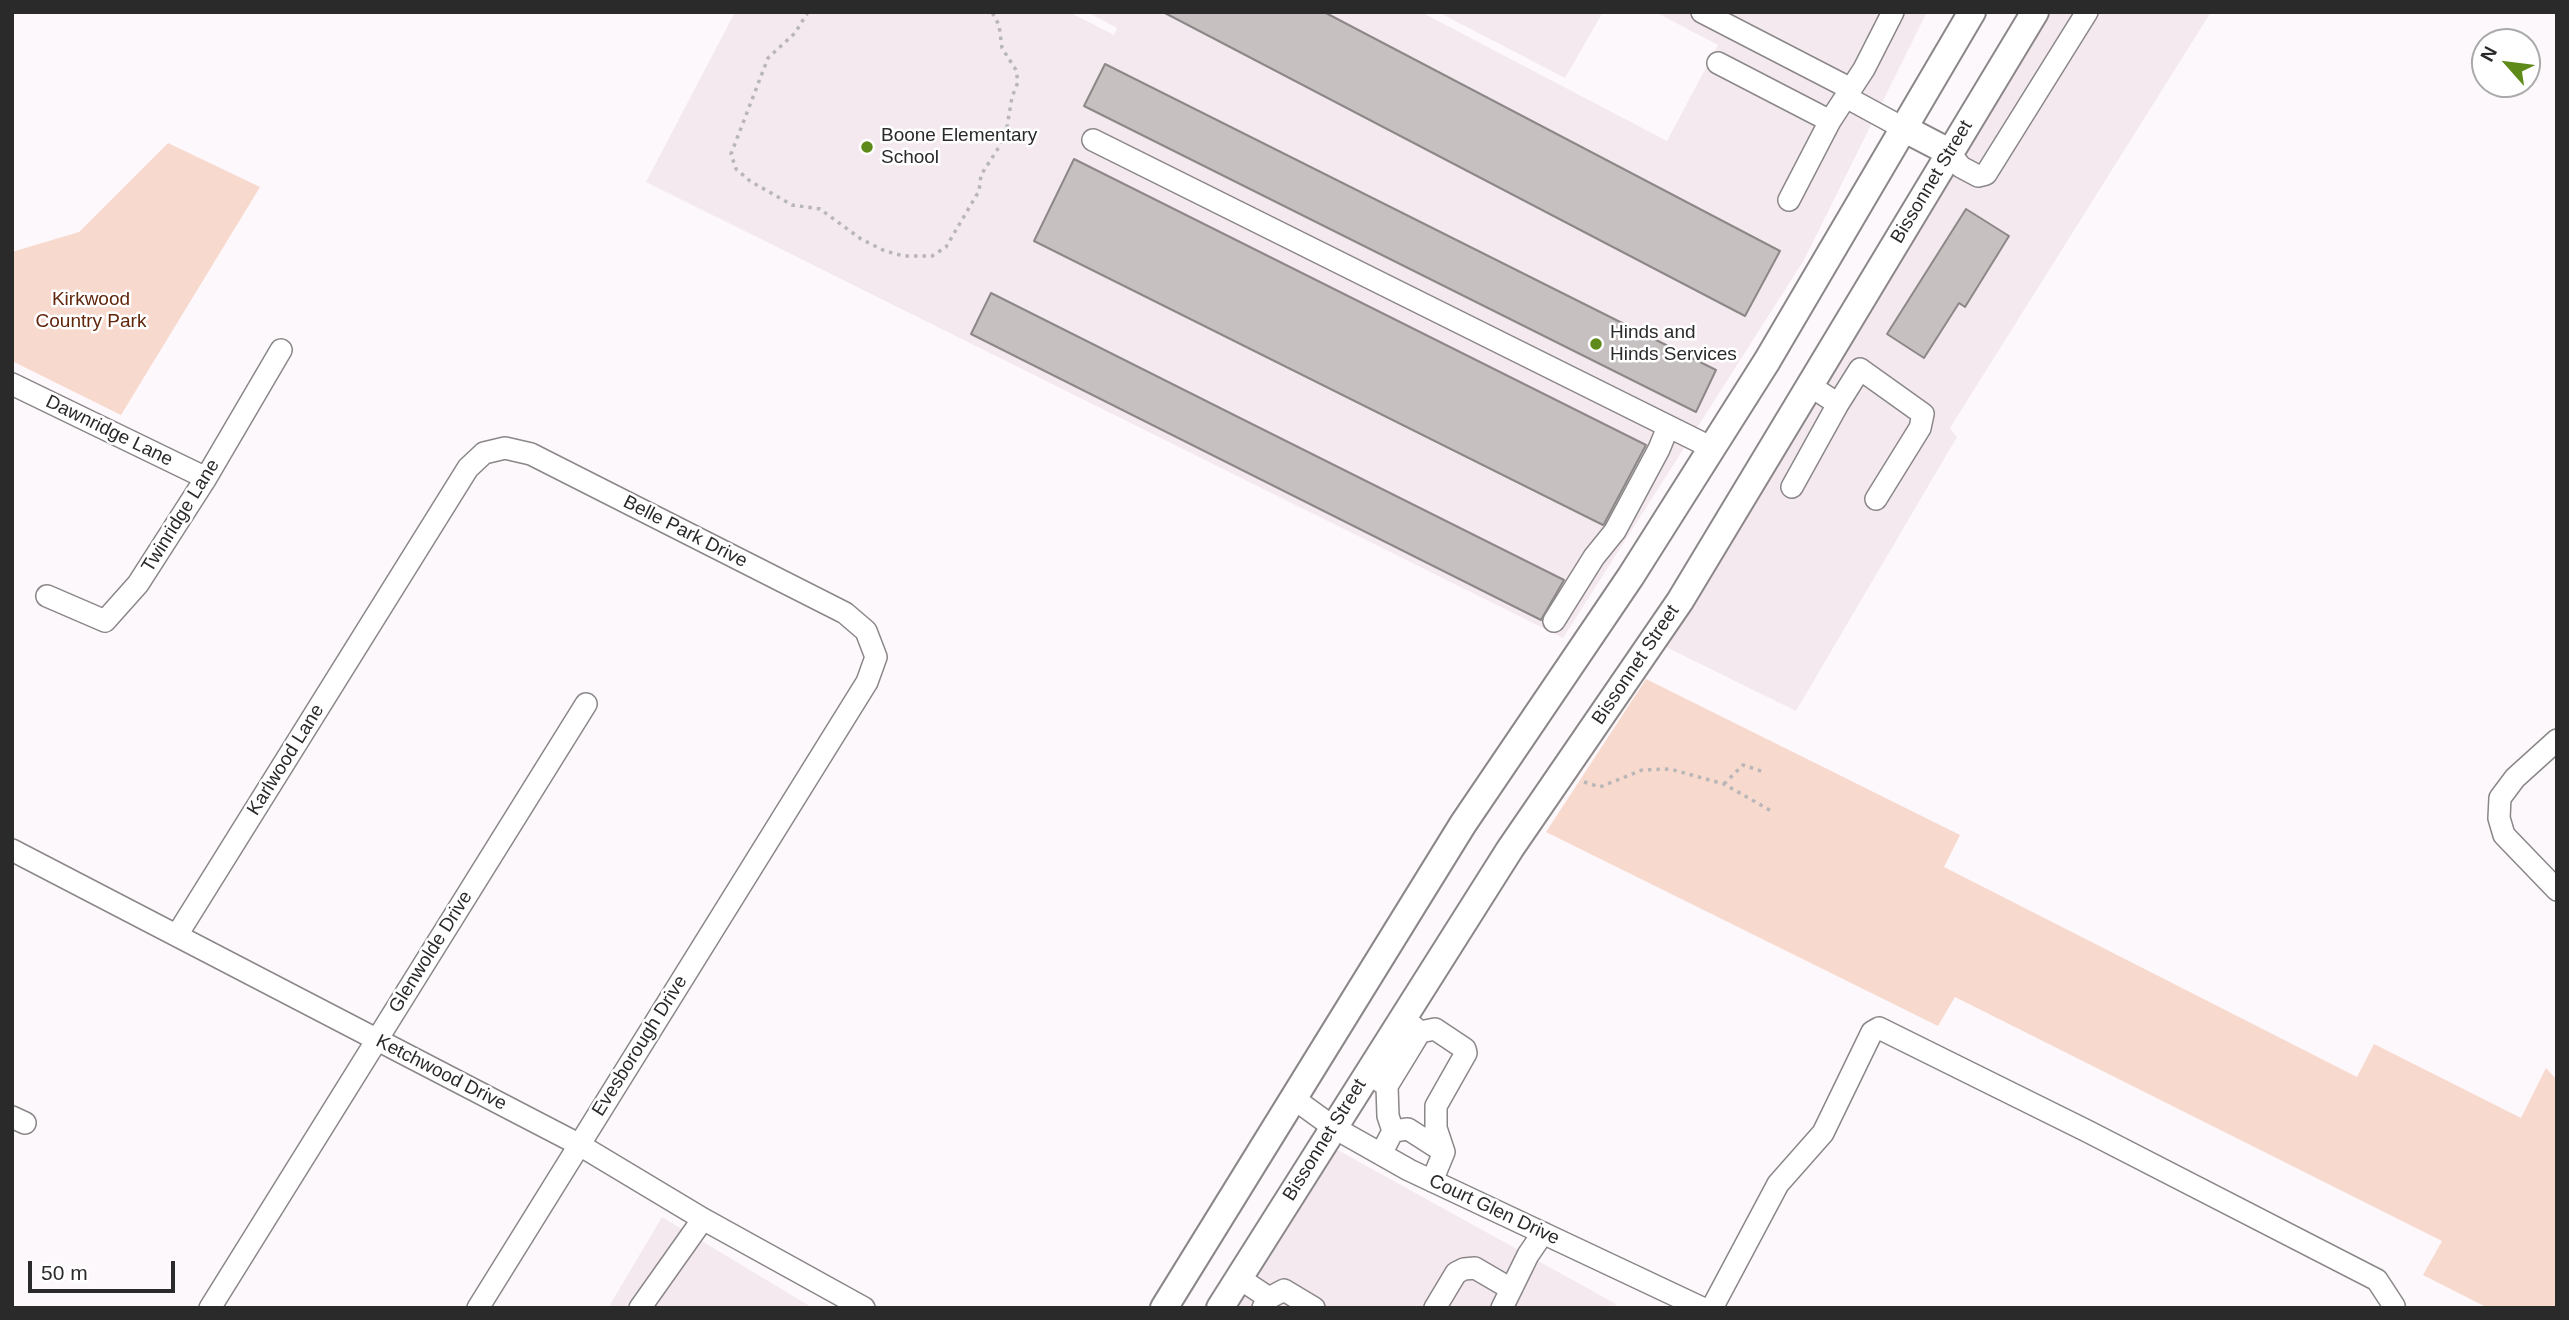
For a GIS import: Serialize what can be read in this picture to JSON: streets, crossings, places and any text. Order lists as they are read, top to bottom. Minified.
{"streets":{"main road":["Bissonnet Street"],"street":["Dawnridge Lane","Twinridge Lane","Belle Park Drive","Karlwood Lane","Glenwolde Drive","Evesborough Drive","Ketchwood Drive","Court Glen Drive"]},"crossings":[["Bissonnet Street","Court Glen Drive"],["Dawnridge Lane","Twinridge Lane"],["Belle Park Drive","Karlwood Lane"],["Belle Park Drive","Evesborough Drive"],["Karlwood Lane","Ketchwood Drive"],["Glenwolde Drive","Ketchwood Drive"],["Evesborough Drive","Ketchwood Drive"]],"parks":["Kirkwood Country Park"],"places":["Boone Elementary School","Hinds and Hinds Services"],"scale_bar":"50 m","north":"top left"}
